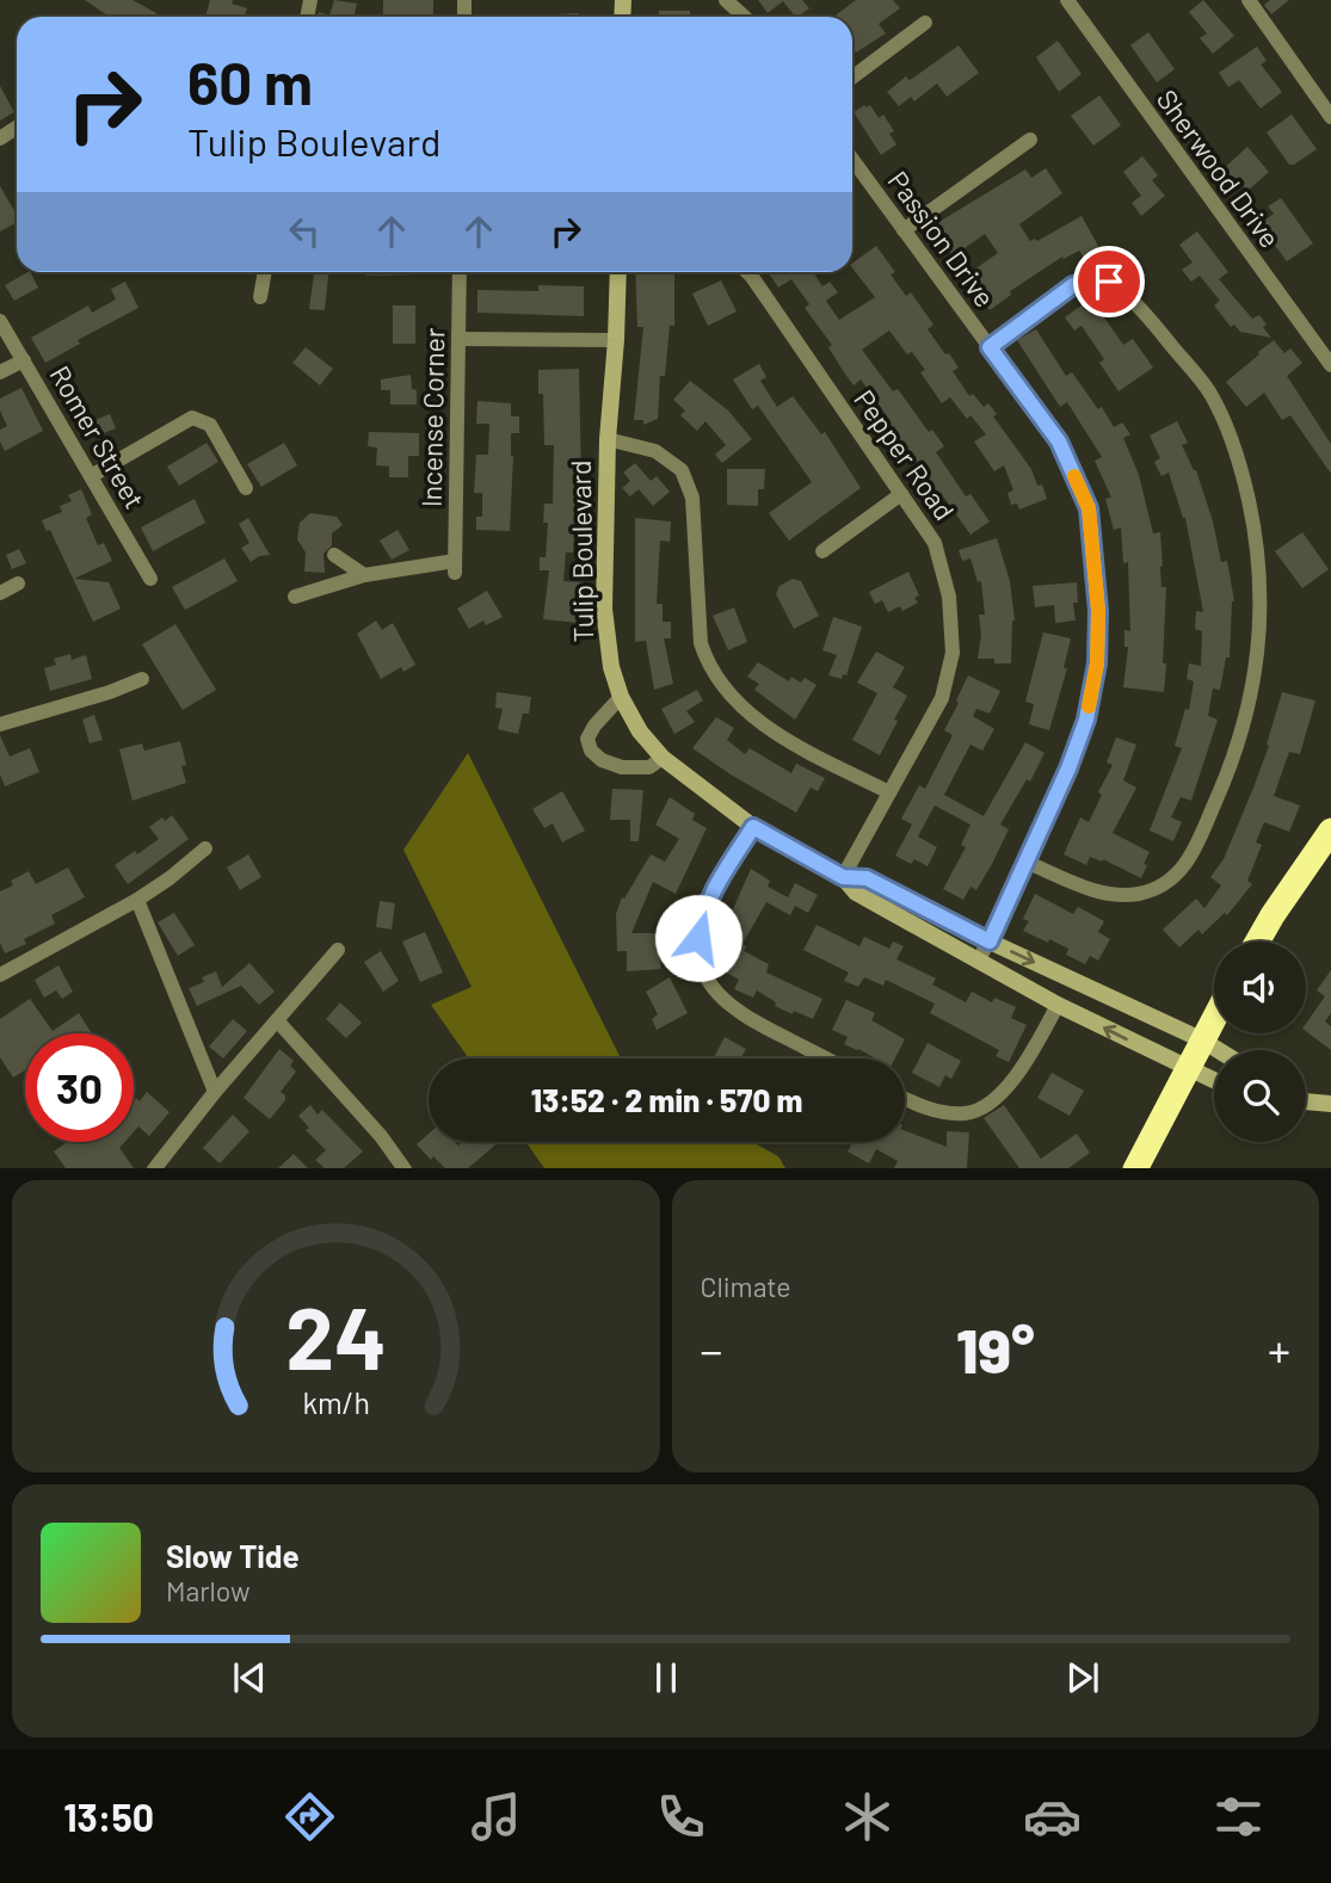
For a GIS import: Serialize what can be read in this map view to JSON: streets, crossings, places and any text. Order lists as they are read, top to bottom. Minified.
{"streets":{"street":["Sherwood Drive","Passion Drive","Incense Corner","Romer Street","Pepper Road","Tulip Boulevard"]},"crossings":[["Passion Drive","Tulip Boulevard"],["Pepper Road","Tulip Boulevard"]],"page":{"turn":["60 m","Tulip Boulevard"],"limit":"30","trip":"13:52 · 2 min · 570 m","tile":"Climate","heat":["−","19°","+"],"song":["Slow Tide","Marlow"],"tabs":"13:50","gauge":["24","km/h"]}}
